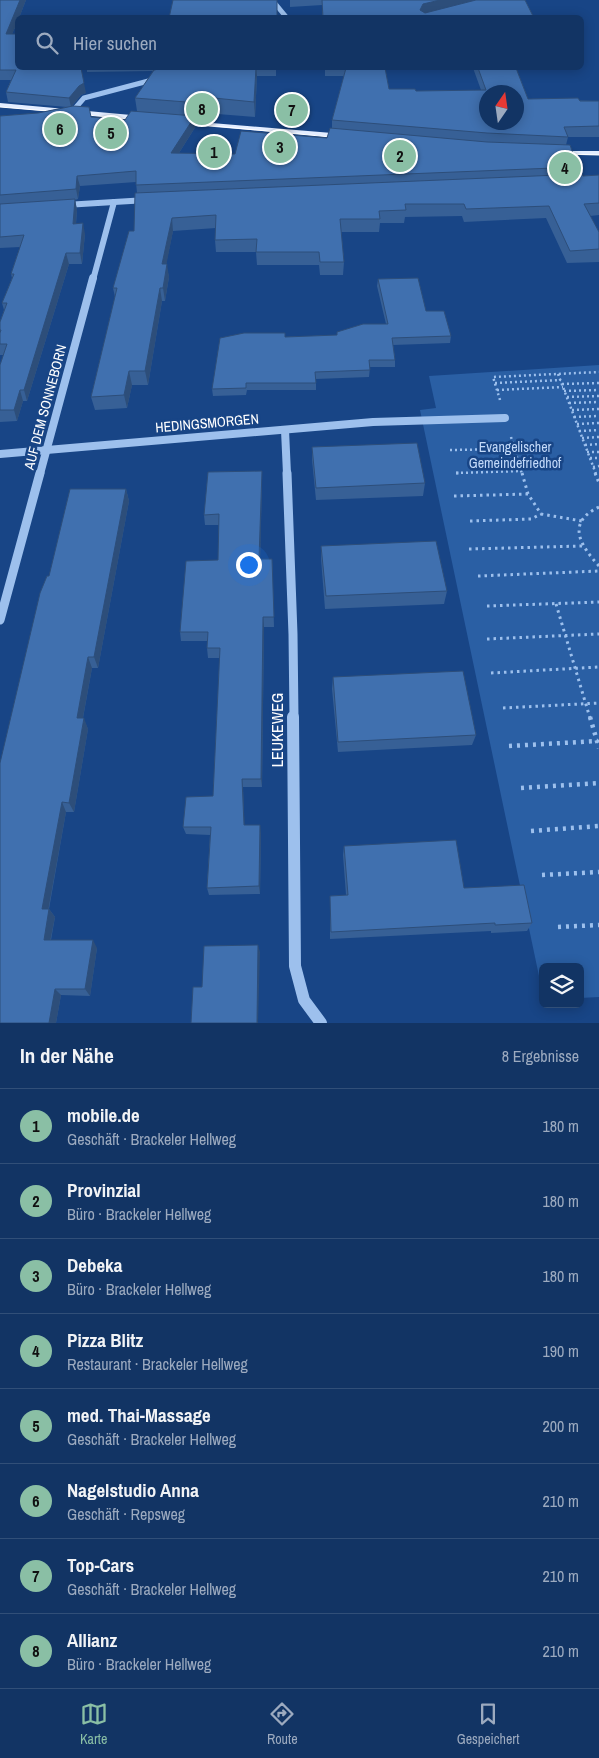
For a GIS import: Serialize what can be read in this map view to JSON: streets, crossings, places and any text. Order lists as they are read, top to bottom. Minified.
{"streets":{"street":["AUF DEM SONNEBORN","HEDINGSMORGEN","LEUKEWEG"]},"crossings":[["AUF DEM SONNEBORN","HEDINGSMORGEN"],["HEDINGSMORGEN","LEUKEWEG"]],"parks":["Evangelischer Gemeindefriedhof"],"north":"top","page":{"search":"Hier suchen","pins":["8","7","6","5","3","1","2","4"],"heading":["In der Nähe","8 Ergebnisse"],"list":[{"mark":"1","name":"mobile.de","note":"Geschäft · Brackeler Hellweg","value":"180 m"},{"mark":"2","name":"Provinzial","note":"Büro · Brackeler Hellweg","value":"180 m"},{"mark":"3","name":"Debeka","note":"Büro · Brackeler Hellweg","value":"180 m"},{"mark":"4","name":"Pizza Blitz","note":"Restaurant · Brackeler Hellweg","value":"190 m"},{"mark":"5","name":"med. Thai-Massage","note":"Geschäft · Brackeler Hellweg","value":"200 m"},{"mark":"6","name":"Nagelstudio Anna","note":"Geschäft · Repsweg","value":"210 m"},{"mark":"7","name":"Top-Cars","note":"Geschäft · Brackeler Hellweg","value":"210 m"},{"mark":"8","name":"Allianz","note":"Büro · Brackeler Hellweg","value":"210 m"}],"nav":["Karte","Route","Gespeichert"]}}
